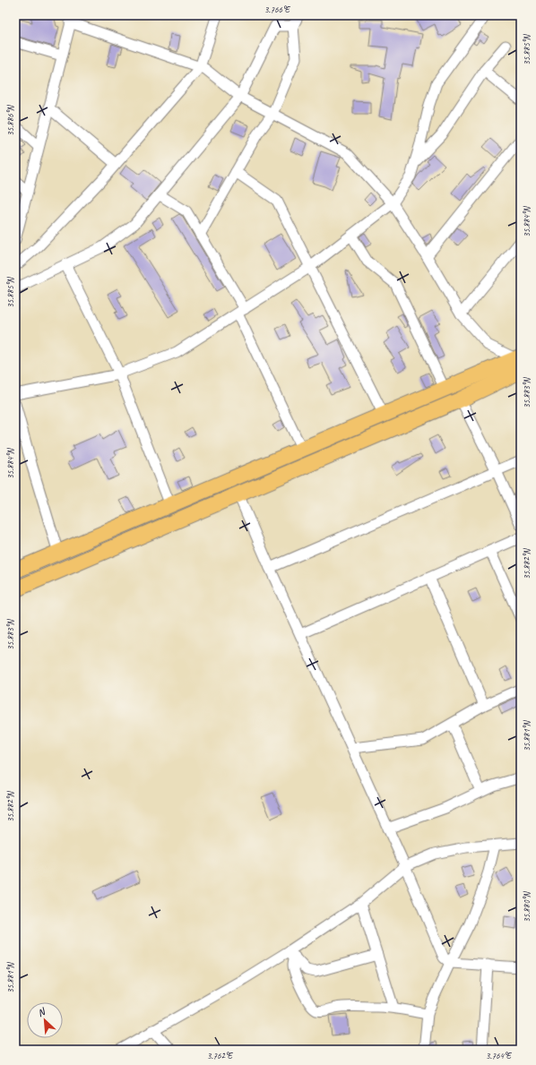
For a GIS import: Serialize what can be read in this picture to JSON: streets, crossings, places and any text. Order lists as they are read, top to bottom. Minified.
{"north":"top left","coordinates":["3.766°E","35.885°N","35.886°N","35.884°N","35.883°N","35.882°N","35.881°N","35.880°N","3.762°E","3.764°E"]}
